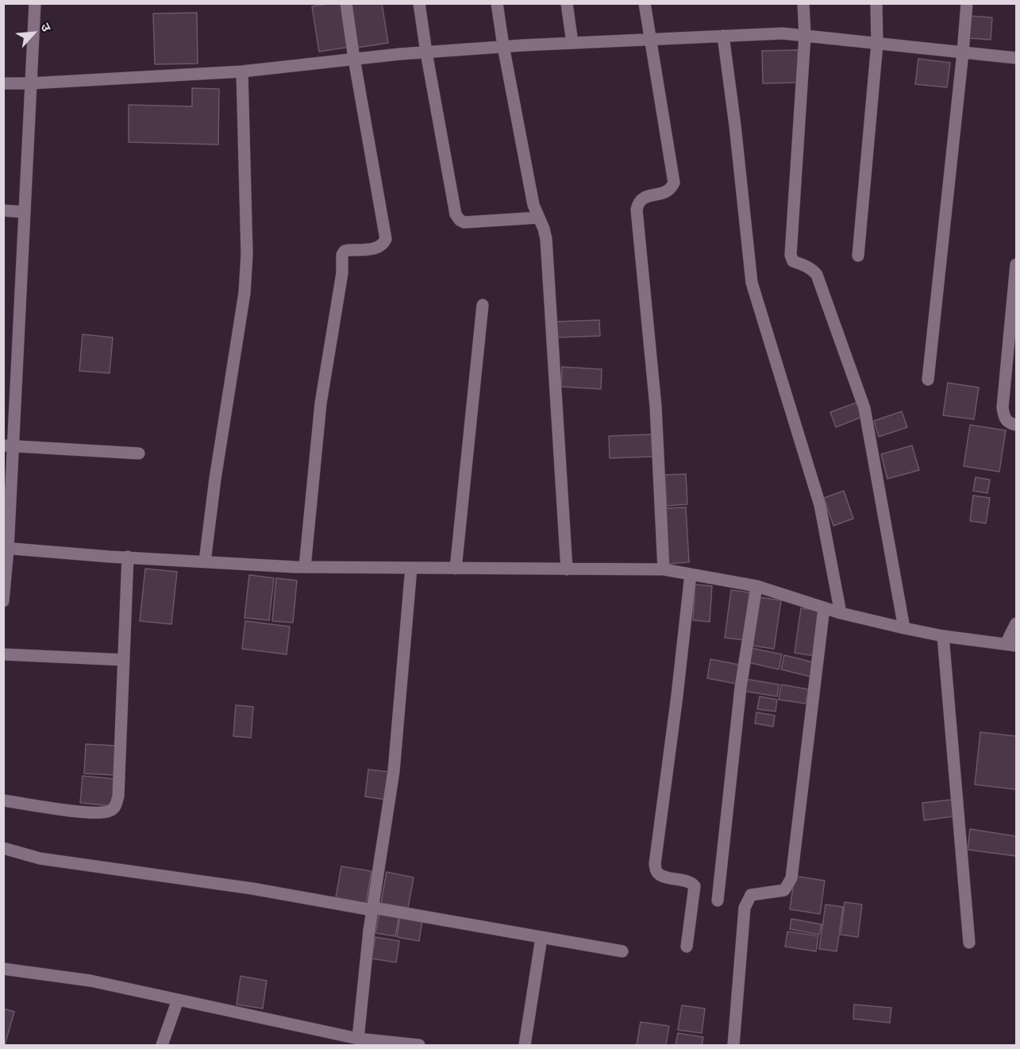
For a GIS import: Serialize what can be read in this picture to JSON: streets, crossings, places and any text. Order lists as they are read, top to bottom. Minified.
{"north":"top right"}
